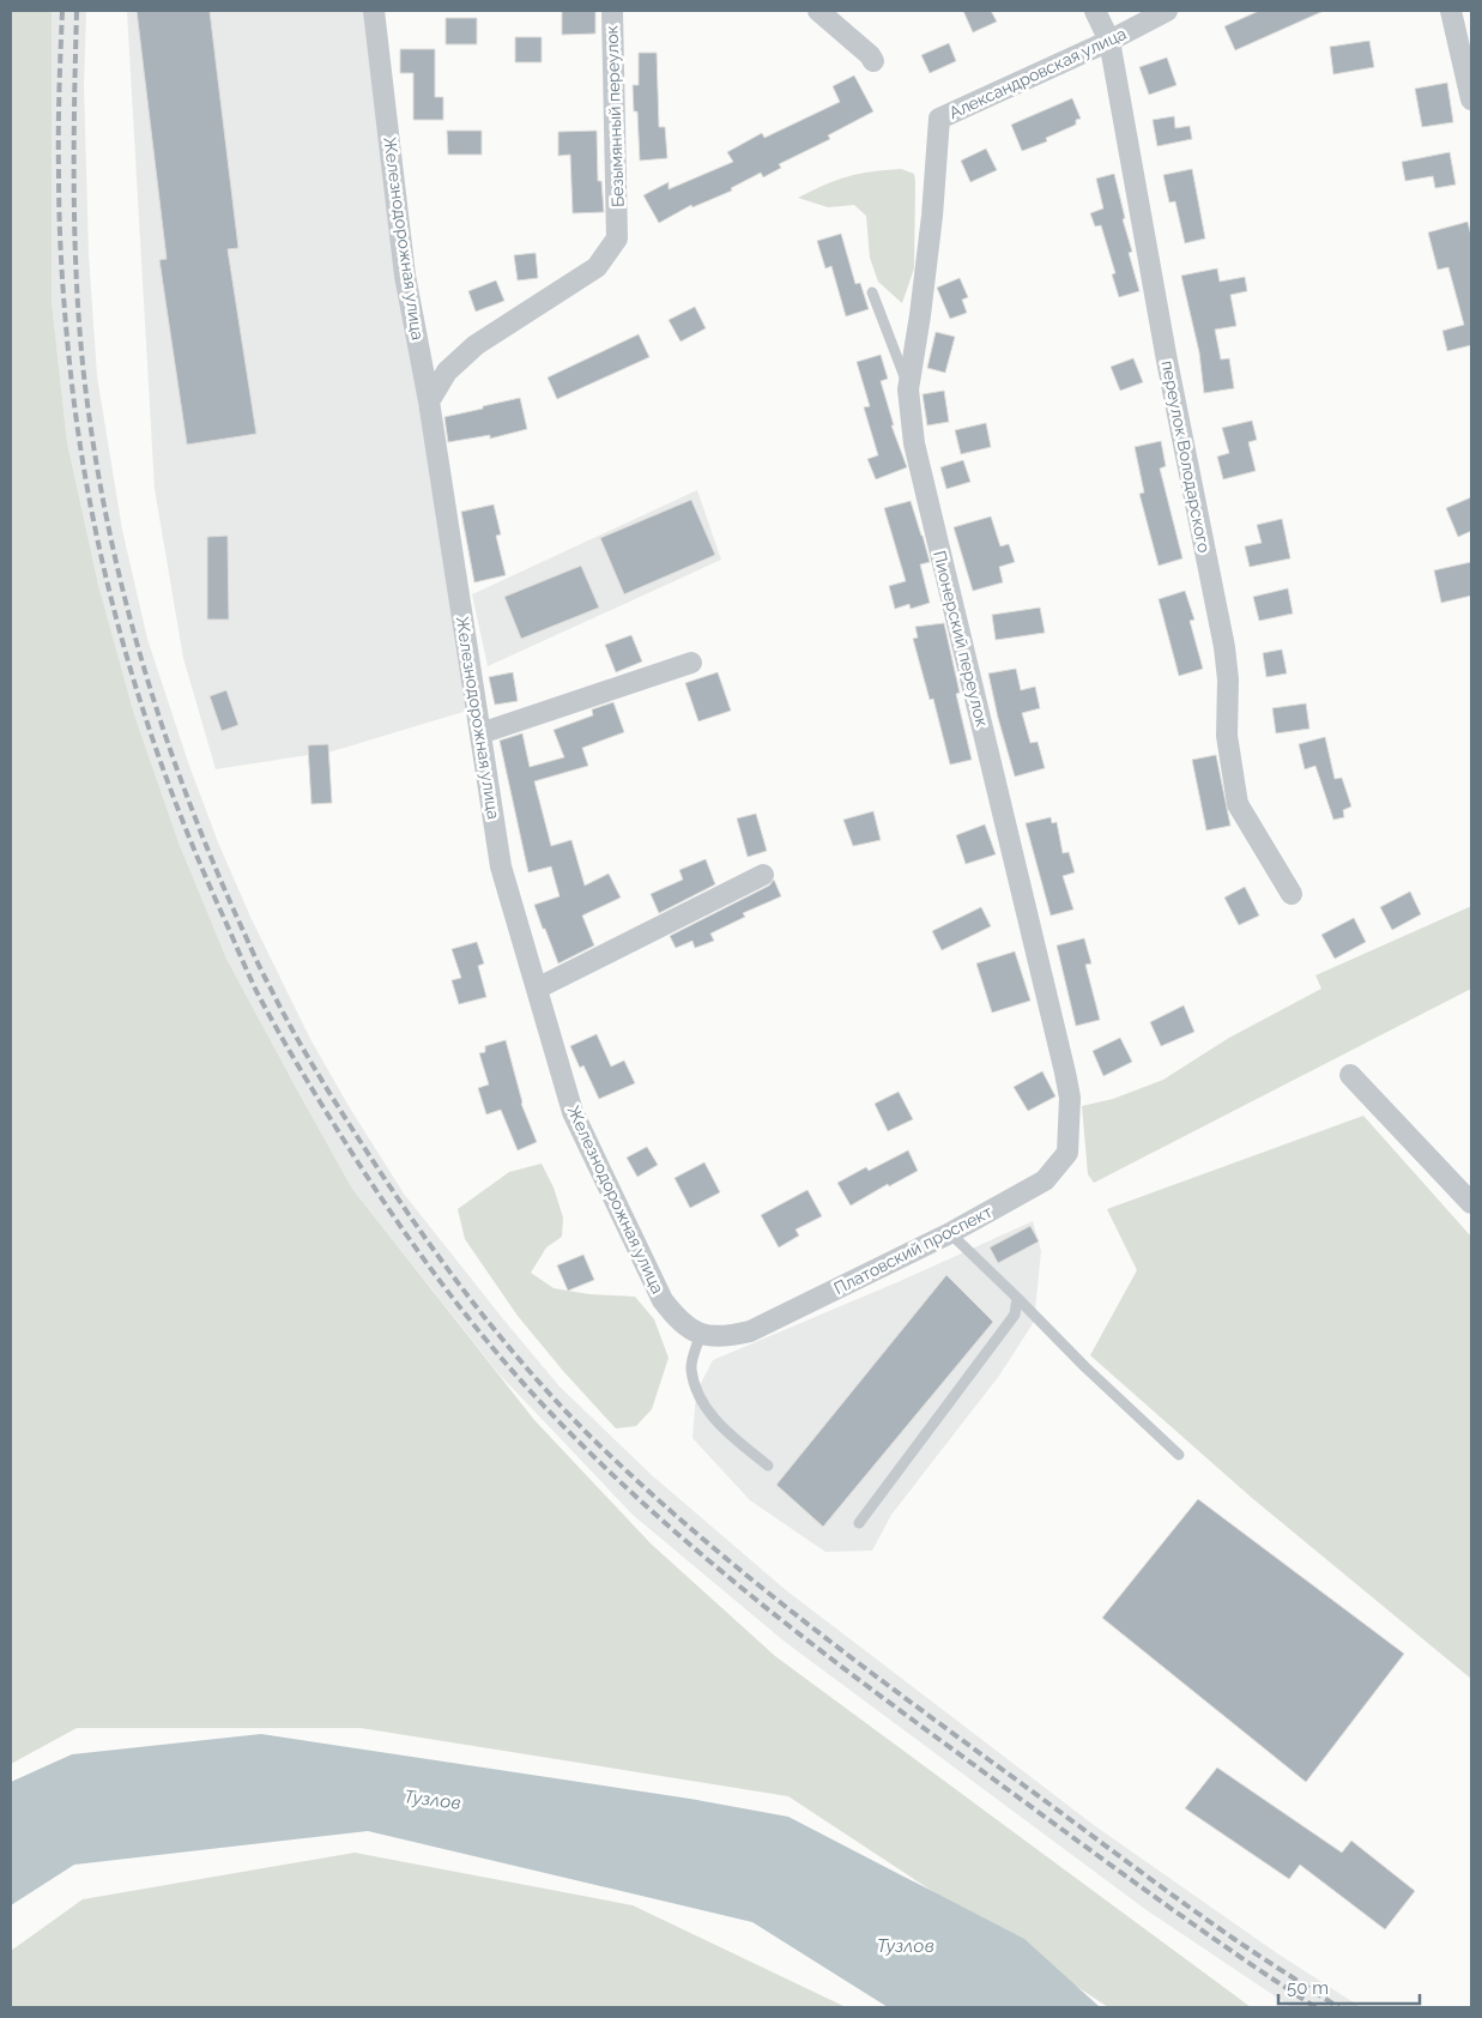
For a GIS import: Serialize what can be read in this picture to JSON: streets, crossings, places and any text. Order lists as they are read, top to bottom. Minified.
{"streets":{"street":["Александровская улица","Безымянный переулок","Железнодорожная улица","переулок Володарского","Пионерский переулок","Платовский проспект"]},"crossings":[["Александровская улица","переулок Володарского"],["Александровская улица","Пионерский переулок"],["Безымянный переулок","Железнодорожная улица"],["Железнодорожная улица","Платовский проспект"],["Пионерский переулок","Платовский проспект"]],"water":["Тузлов"],"scale_bar":"50 m"}
